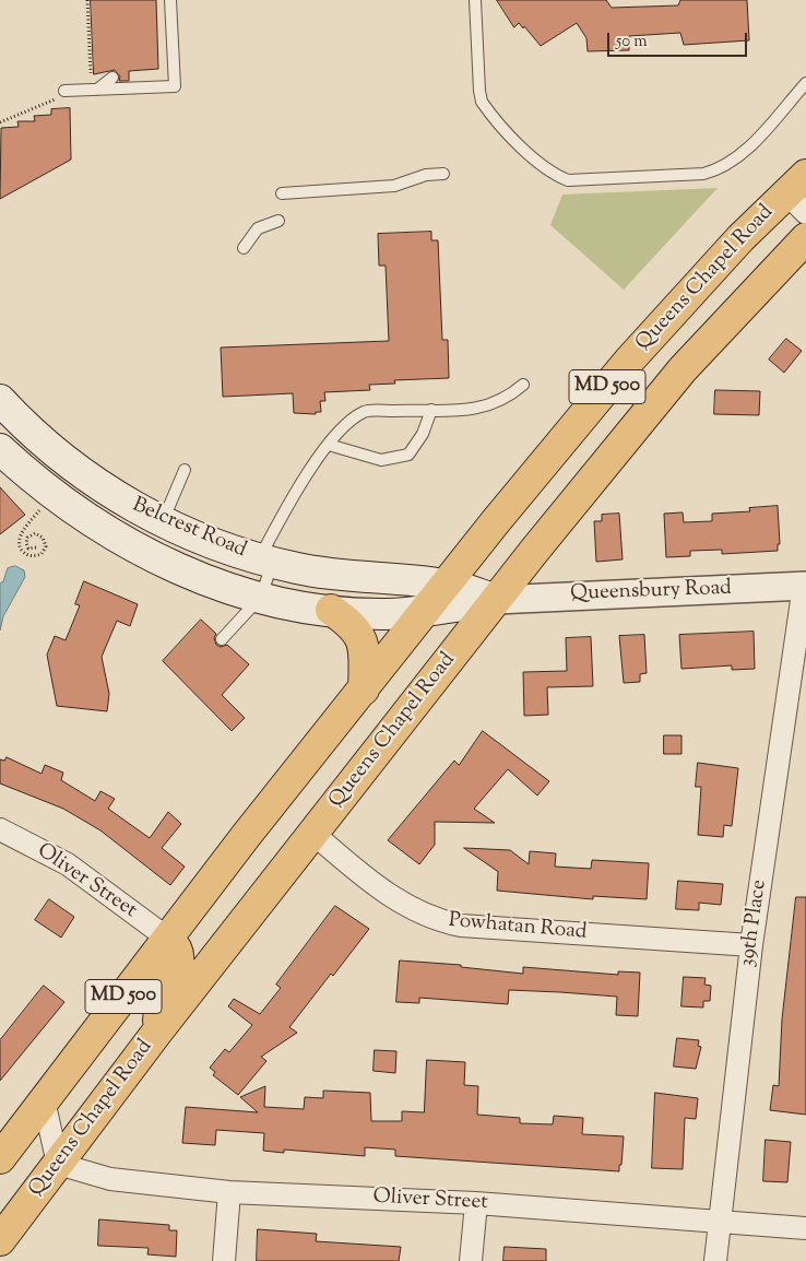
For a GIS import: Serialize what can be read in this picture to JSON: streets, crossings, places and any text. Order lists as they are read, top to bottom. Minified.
{"streets":{"main road":["Queens Chapel Road","MD 500","Belcrest Road","Queensbury Road"],"street":["Oliver Street","39th Place","Powhatan Road"]},"crossings":[["Queens Chapel Road","Belcrest Road"],["Queens Chapel Road","Queensbury Road"],["Queens Chapel Road","Oliver Street"],["Queens Chapel Road","Powhatan Road"],["Belcrest Road","Queensbury Road"],["Queensbury Road","39th Place"],["Oliver Street","39th Place"],["39th Place","Powhatan Road"]],"scale_bar":"50 m"}
